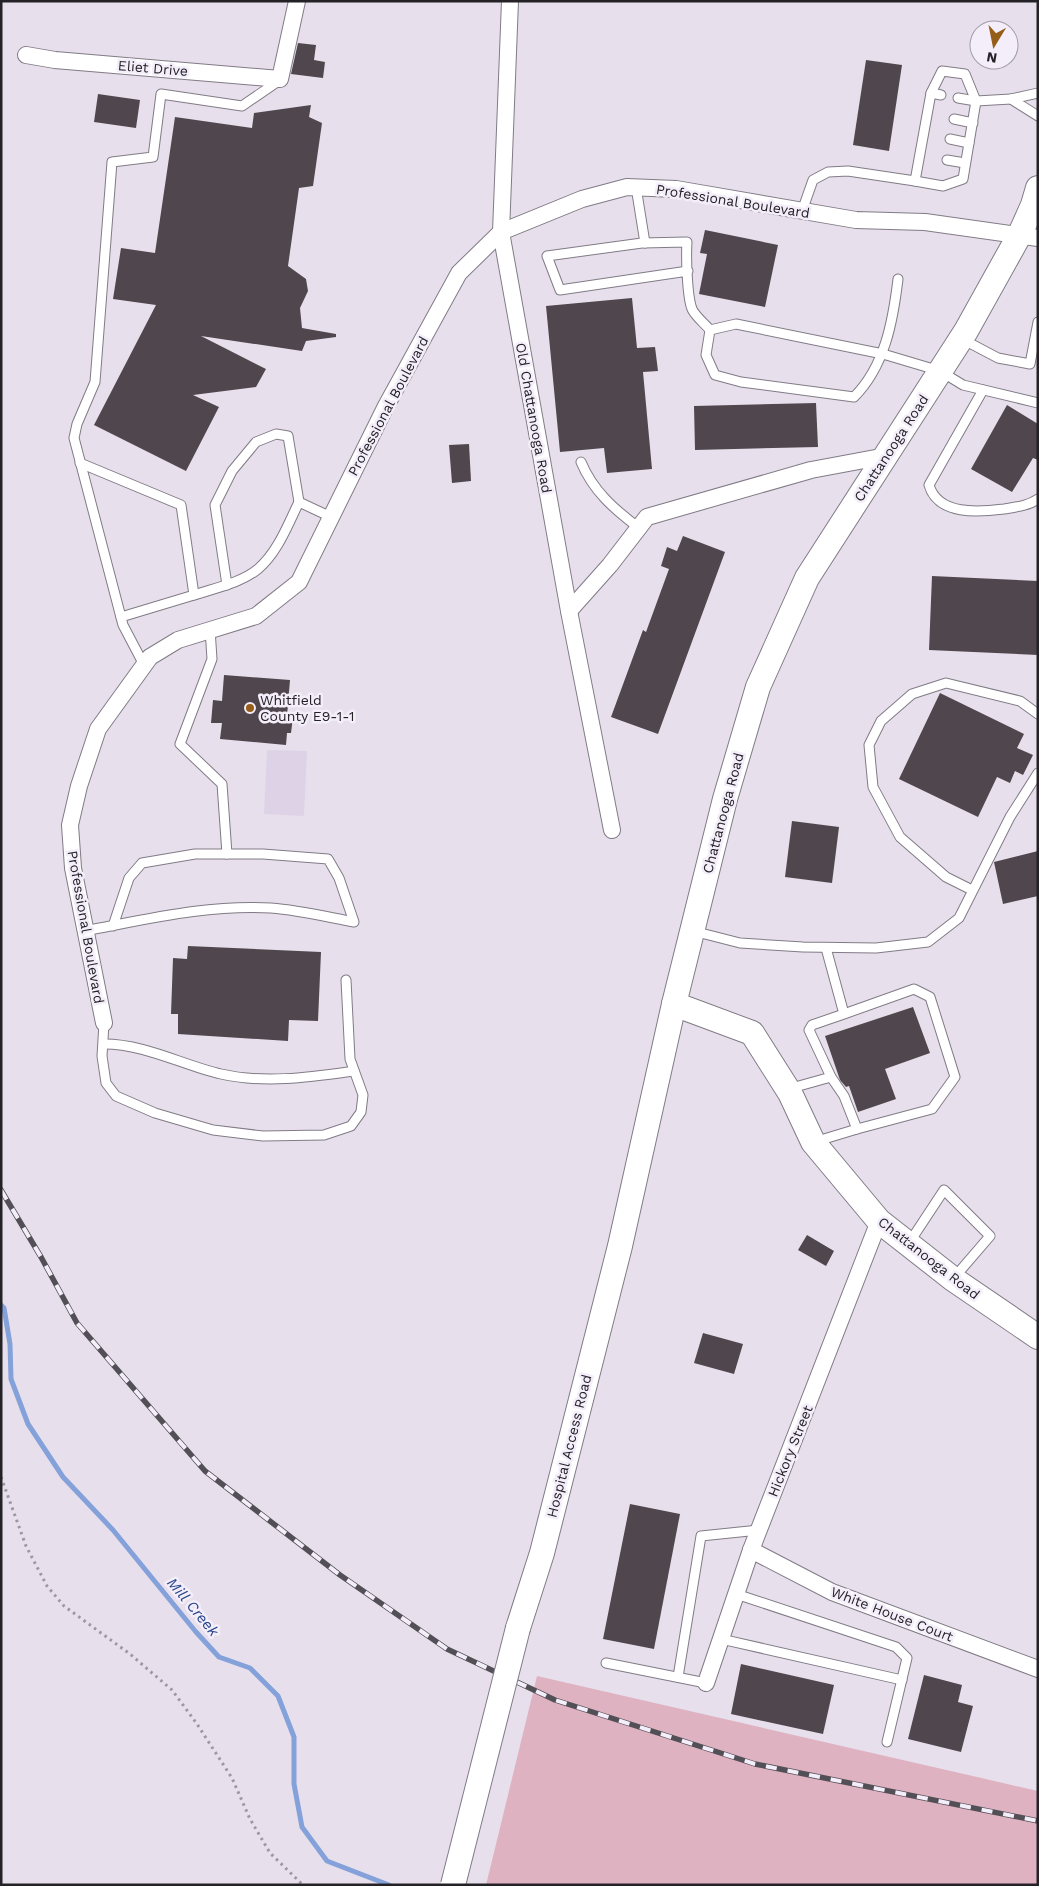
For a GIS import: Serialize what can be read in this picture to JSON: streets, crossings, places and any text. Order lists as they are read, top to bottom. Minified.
{"streets":{"main road":["Chattanooga Road","Hospital Access Road"],"street":["Eliet Drive","Professional Boulevard","Old Chattanooga Road","Hickory Street","White House Court"]},"crossings":[["Professional Boulevard","Old Chattanooga Road"],["Professional Boulevard","Chattanooga Road"],["Chattanooga Road","Hospital Access Road"],["Chattanooga Road","Hickory Street"],["Hickory Street","White House Court"]],"water":["Mill Creek"],"places":["Whitfield County E9-1-1"],"north":"bottom"}
